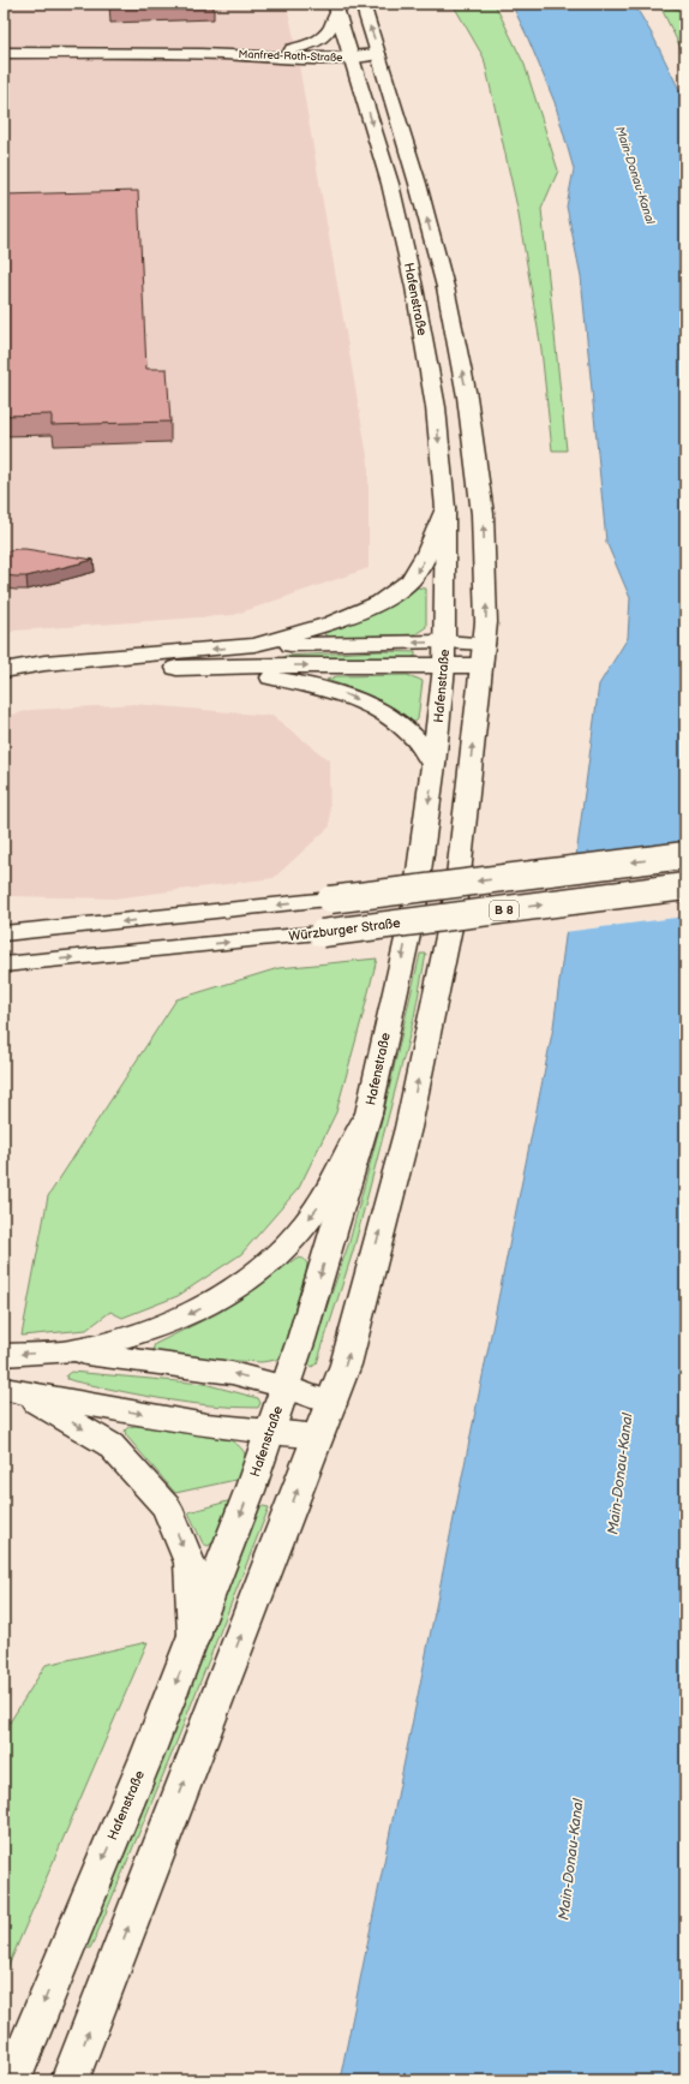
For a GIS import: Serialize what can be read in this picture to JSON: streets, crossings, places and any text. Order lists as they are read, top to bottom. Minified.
{"streets":{"main road":["Manfred-Roth-Straße","Hafenstraße","B 8","Würzburger Straße"]},"crossings":[["Manfred-Roth-Straße","Hafenstraße"]],"water":["Main-Donau-Kanal"]}
